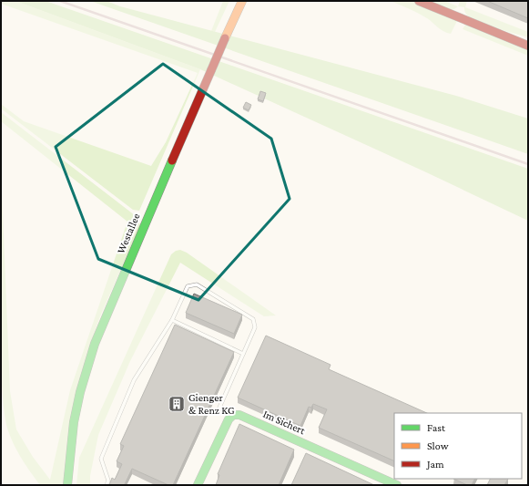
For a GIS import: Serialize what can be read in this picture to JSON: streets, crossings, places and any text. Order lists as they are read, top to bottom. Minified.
{"streets":{"main road":["Westallee","Im Sichert"]},"places":{"building":["Gienger & Renz KG"]},"legend":["Fast","Slow","Jam"]}
